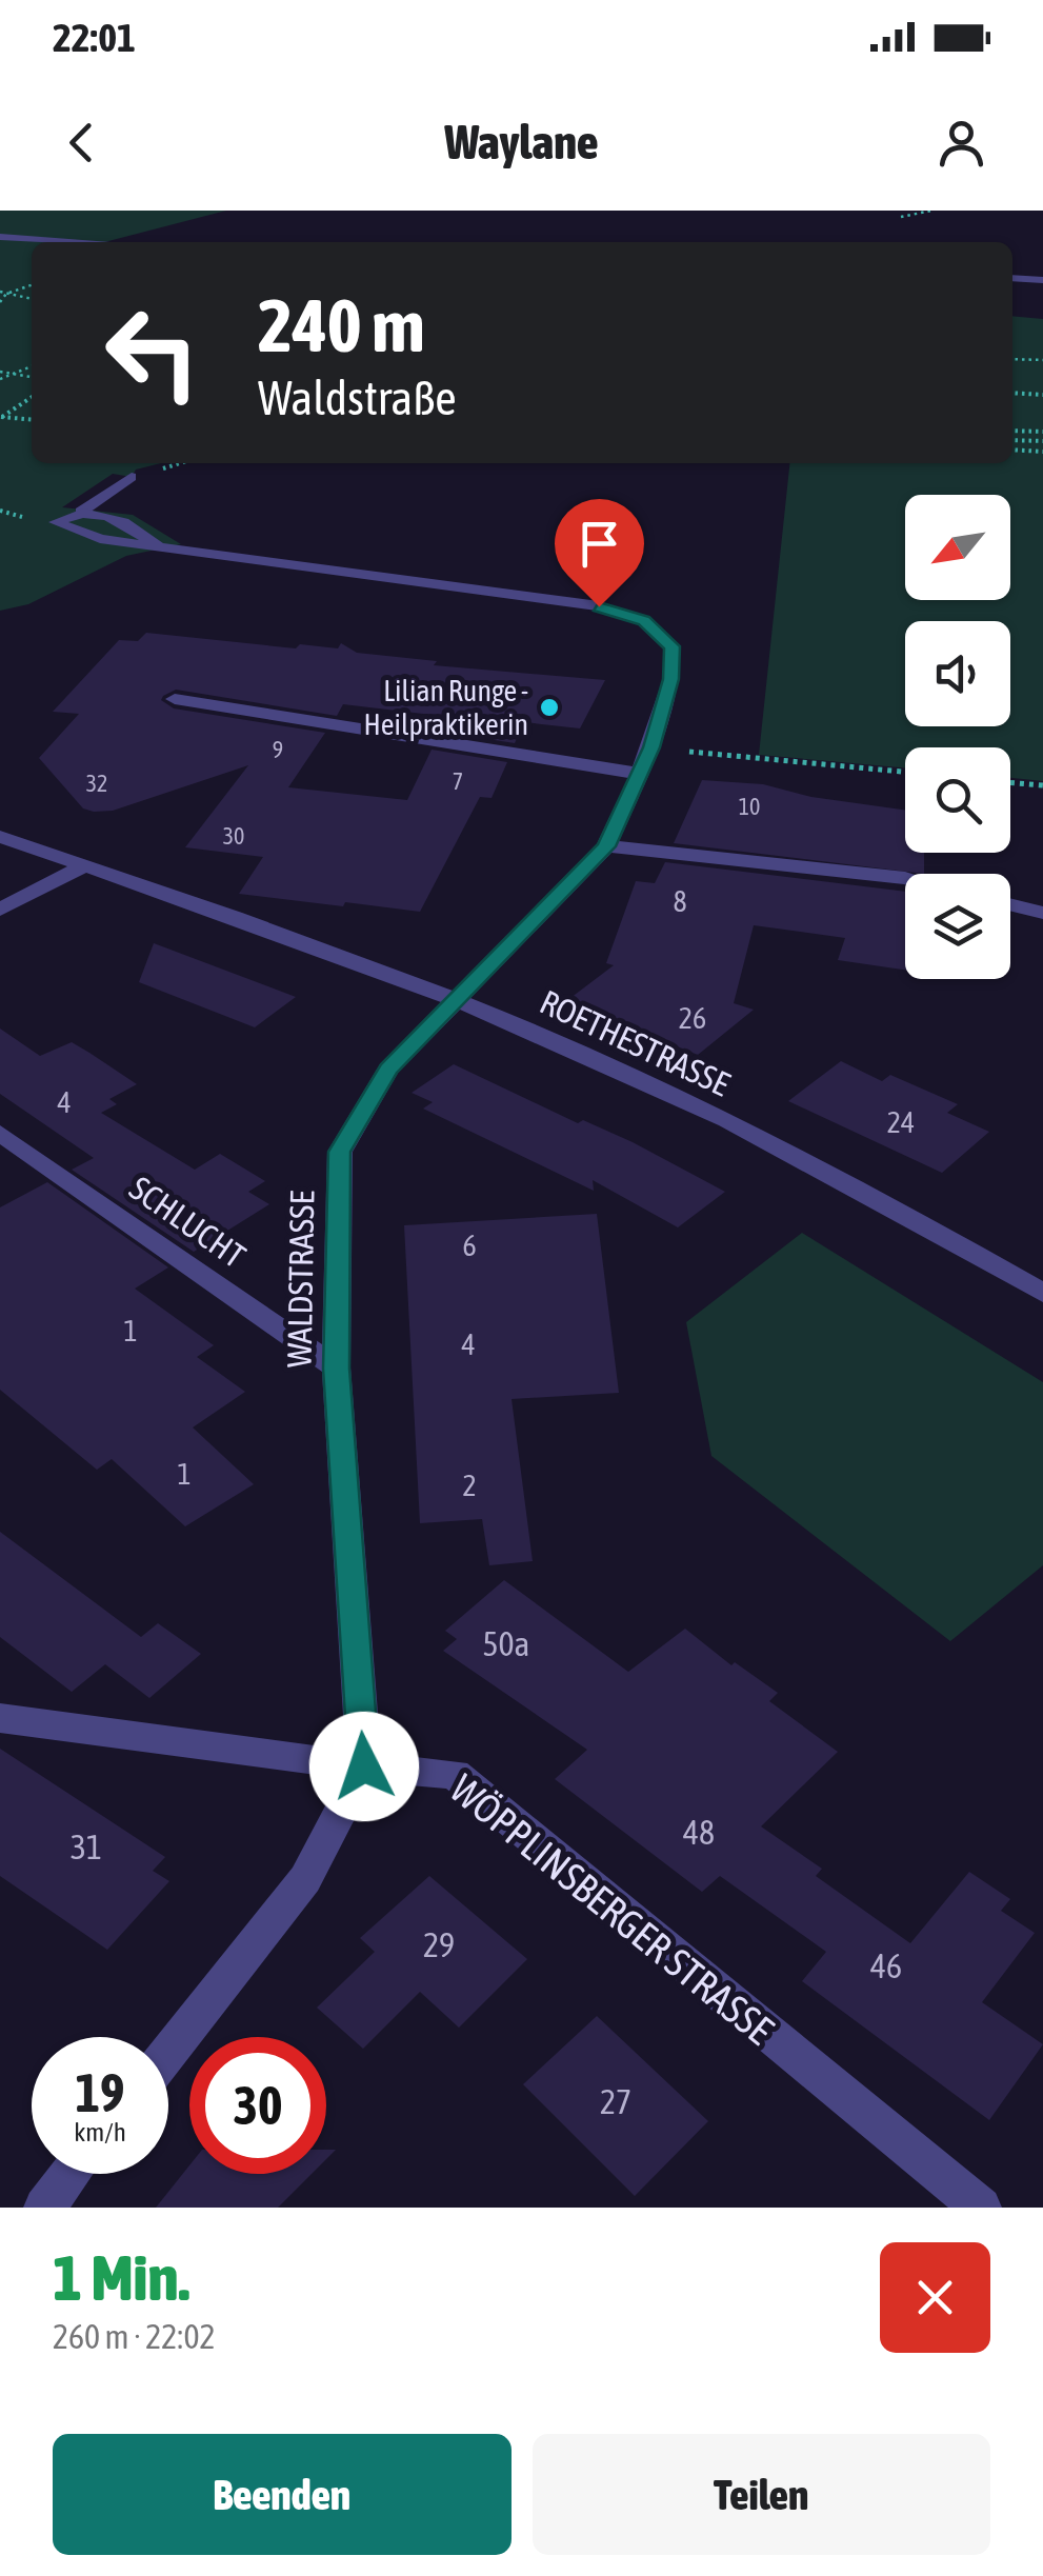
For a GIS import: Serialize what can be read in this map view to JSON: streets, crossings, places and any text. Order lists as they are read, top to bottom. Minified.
{"streets":{"street":["ROETHESTRASSE","SCHLUCHT","WALDSTRASSE","WÖPPLINSBERGER STRASSE"]},"crossings":[["ROETHESTRASSE","WALDSTRASSE"],["SCHLUCHT","WALDSTRASSE"],["WALDSTRASSE","WÖPPLINSBERGER STRASSE"]],"places":["Lilian Runge - Heilpraktikerin"],"house_numbers":["9","7","32","10","30","8","26","4","24","6","1","4","1","2","50a","48","31","29","46","27"],"north":"bottom left","page":{"status":"22:01","header":"Waylane","turn":["240 m","Waldstraße"],"speed":"19 km/h","limit":"30","heading":["1 Min.","260 m · 22:02"],"buttons":["Beenden","Teilen"]}}
